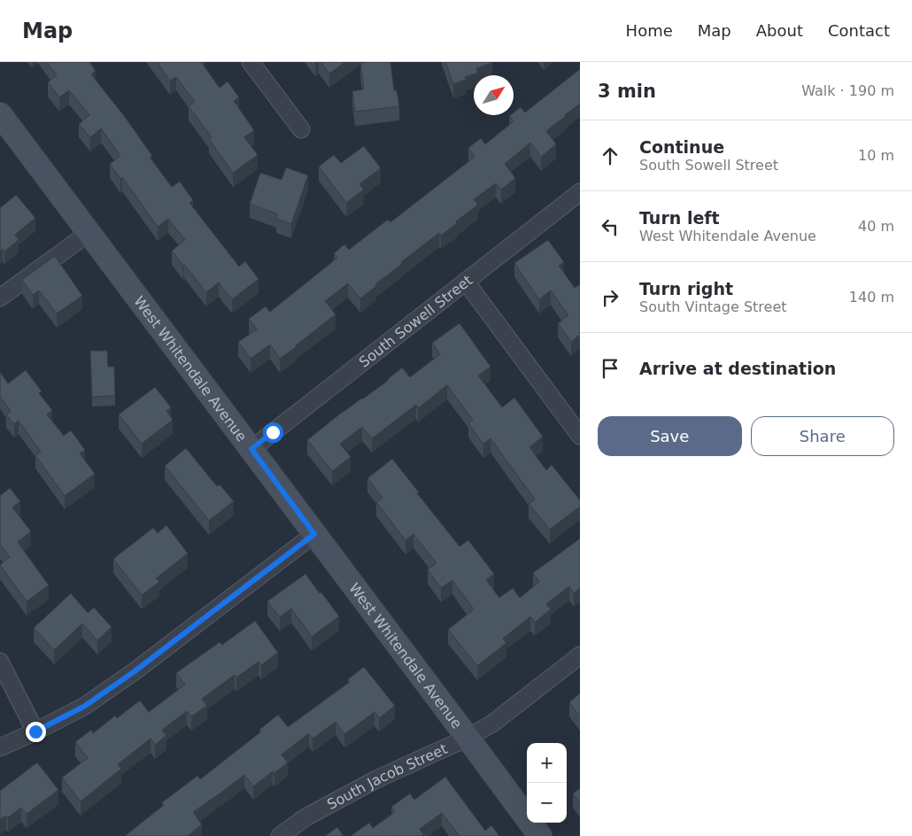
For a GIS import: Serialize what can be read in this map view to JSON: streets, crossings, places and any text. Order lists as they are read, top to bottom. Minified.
{"streets":{"street":["South Sowell Street","West Whitendale Avenue","South Jacob Street"]},"crossings":[["South Sowell Street","West Whitendale Avenue"],["West Whitendale Avenue","South Jacob Street"]],"north":"top right","page":{"header":"Map","nav":["Home","Map","About","Contact"],"heading":["3 min","Walk · 190 m"],"list":[["Continue","South Sowell Street","10 m"],["Turn left","West Whitendale Avenue","40 m"],["Turn right","South Vintage Street","140 m"],"Arrive at destination"],"buttons":["Save","Share"],"map_buttons":["+","−"]}}
